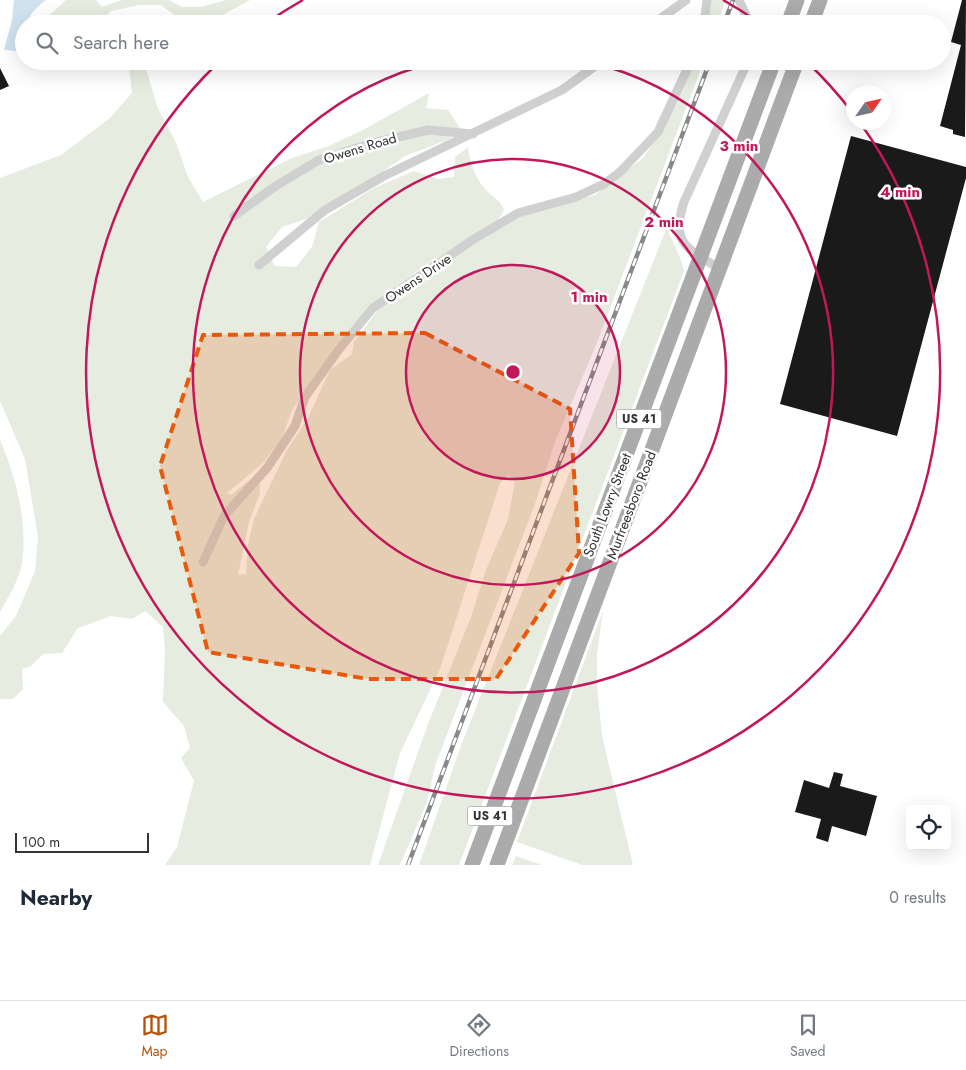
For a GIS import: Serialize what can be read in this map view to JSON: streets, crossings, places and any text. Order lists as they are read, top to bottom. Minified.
{"streets":{"main road":["US 41","South Lowry Street","Murfreesboro Road"],"street":["Owens Road","Owens Drive"]},"scale_bar":"100 m","north":"top right","page":{"search":"Search here","scale":"100 m","heading":["Nearby","0 results"],"nav":["Map","Directions","Saved"]},"rings":["3 min","4 min","2 min","1 min"]}
